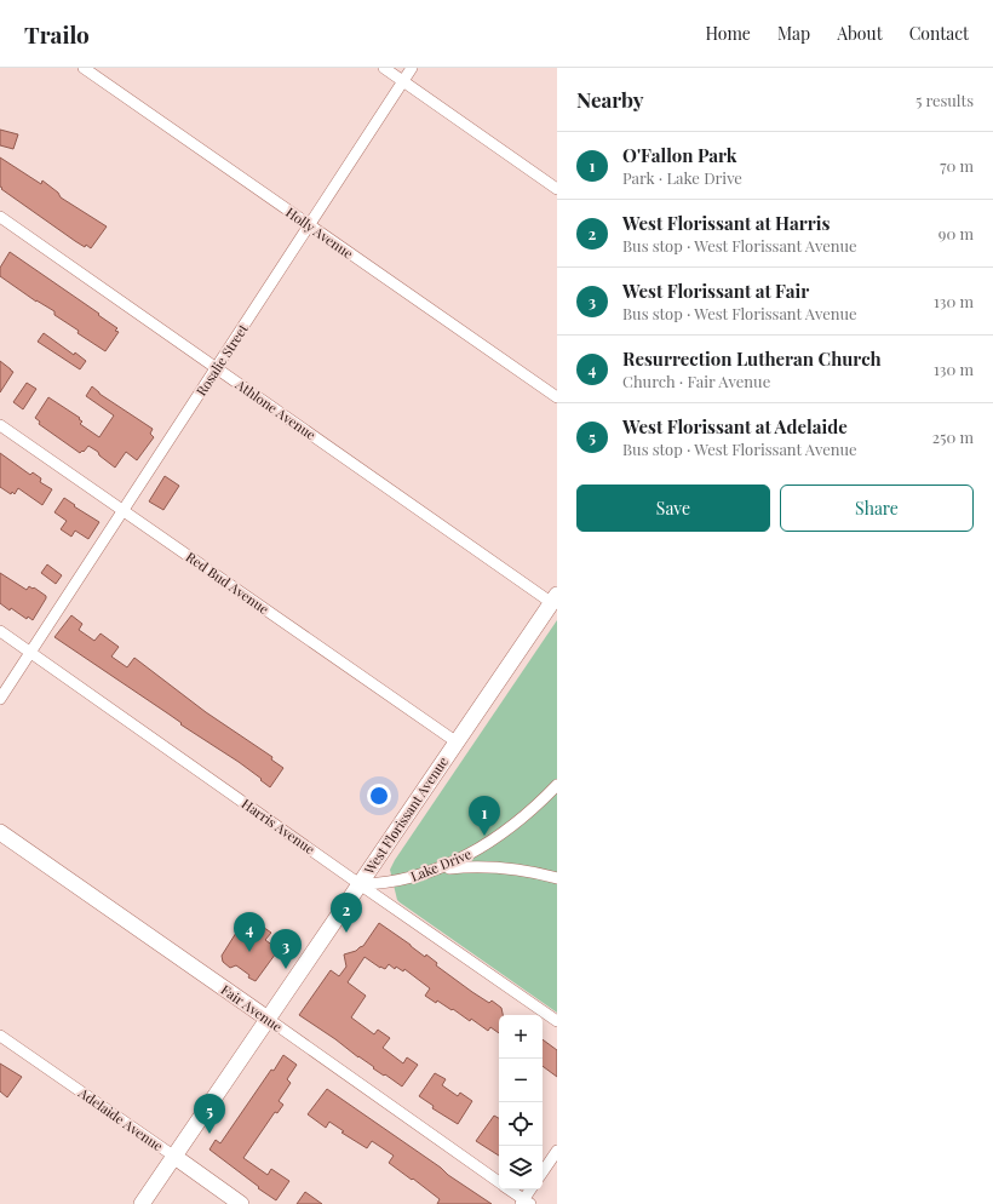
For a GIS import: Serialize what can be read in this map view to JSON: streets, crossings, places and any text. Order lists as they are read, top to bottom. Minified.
{"streets":{"main road":["West Florissant Avenue","Fair Avenue","Adelaide Avenue"],"street":["Holly Avenue","Rosalie Street","Athlone Avenue","Red Bud Avenue","Harris Avenue","Lake Drive"]},"crossings":[["Holly Avenue","Rosalie Street"],["Rosalie Street","Athlone Avenue"],["Rosalie Street","Red Bud Avenue"],["Rosalie Street","Harris Avenue"],["Athlone Avenue","West Florissant Avenue"],["Red Bud Avenue","West Florissant Avenue"],["West Florissant Avenue","Harris Avenue"],["West Florissant Avenue","Lake Drive"],["West Florissant Avenue","Fair Avenue"],["West Florissant Avenue","Adelaide Avenue"],["Harris Avenue","Lake Drive"]],"page":{"header":"Trailo","nav":["Home","Map","About","Contact"],"heading":["Nearby","5 results"],"list":[{"mark":"1","name":"O'Fallon Park","note":"Park · Lake Drive","value":"70 m"},{"mark":"2","name":"West Florissant at Harris","note":"Bus stop · West Florissant Avenue","value":"90 m"},{"mark":"3","name":"West Florissant at Fair","note":"Bus stop · West Florissant Avenue","value":"130 m"},{"mark":"4","name":"Resurrection Lutheran Church","note":"Church · Fair Avenue","value":"130 m"},{"mark":"5","name":"West Florissant at Adelaide","note":"Bus stop · West Florissant Avenue","value":"250 m"}],"buttons":["Save","Share"],"pins":["1","2","4","3","5"],"map_buttons":["+","−"]}}
